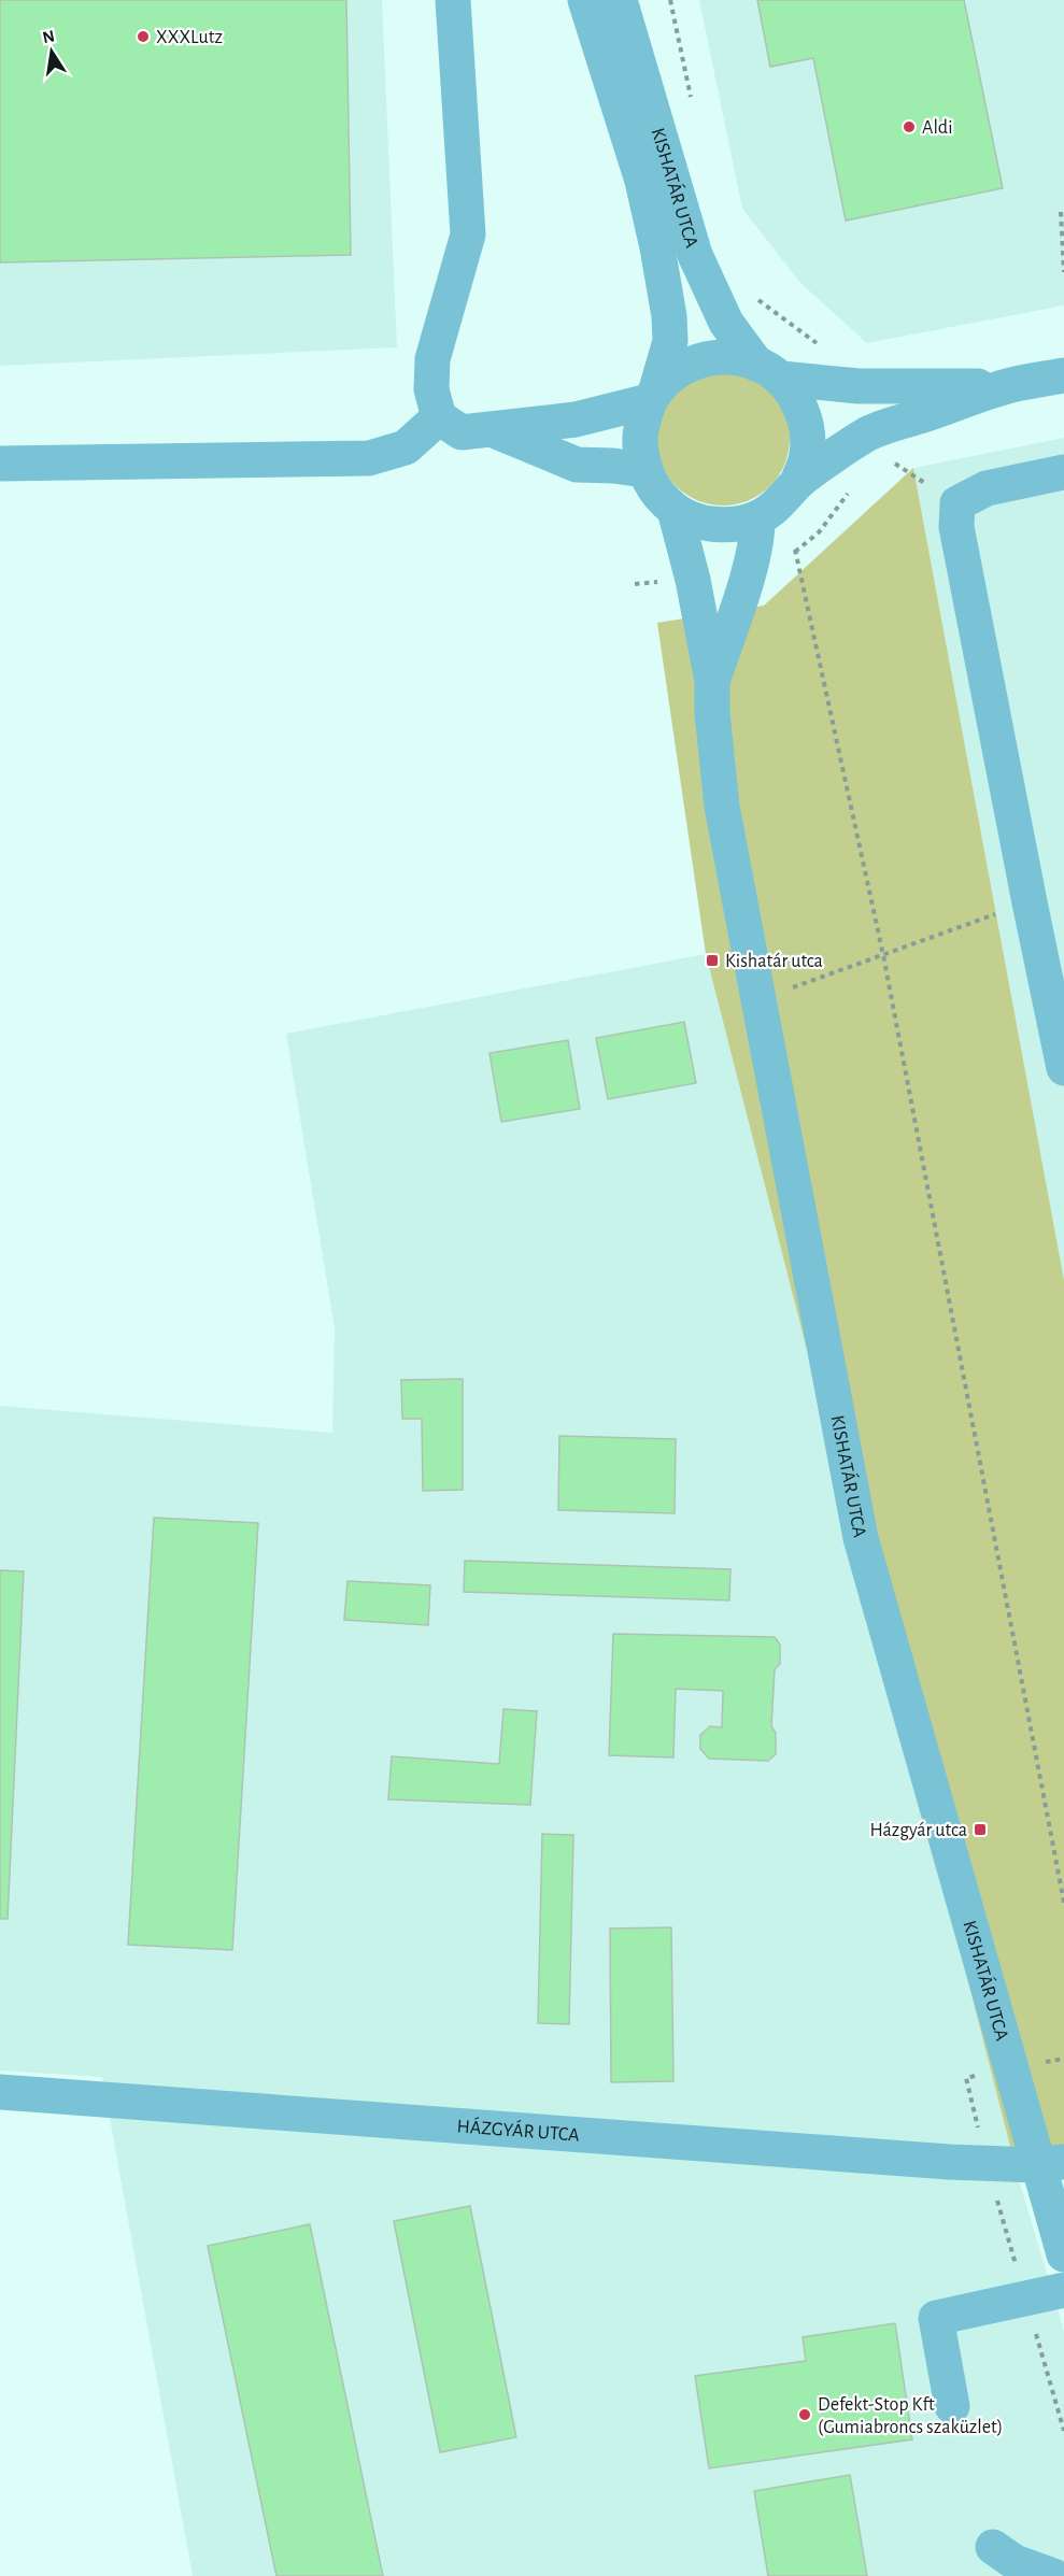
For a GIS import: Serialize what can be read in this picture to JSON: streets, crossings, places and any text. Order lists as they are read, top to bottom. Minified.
{"streets":{"street":["KISHATÁR UTCA","HÁZGYÁR UTCA"]},"crossings":[["KISHATÁR UTCA","HÁZGYÁR UTCA"]],"places":{"other":["XXXLutz","Aldi","Defekt-Stop Kft (Gumiabroncs szaküzlet)"],"transit":["Kishatár utca","Házgyár utca"]},"north":"top"}
